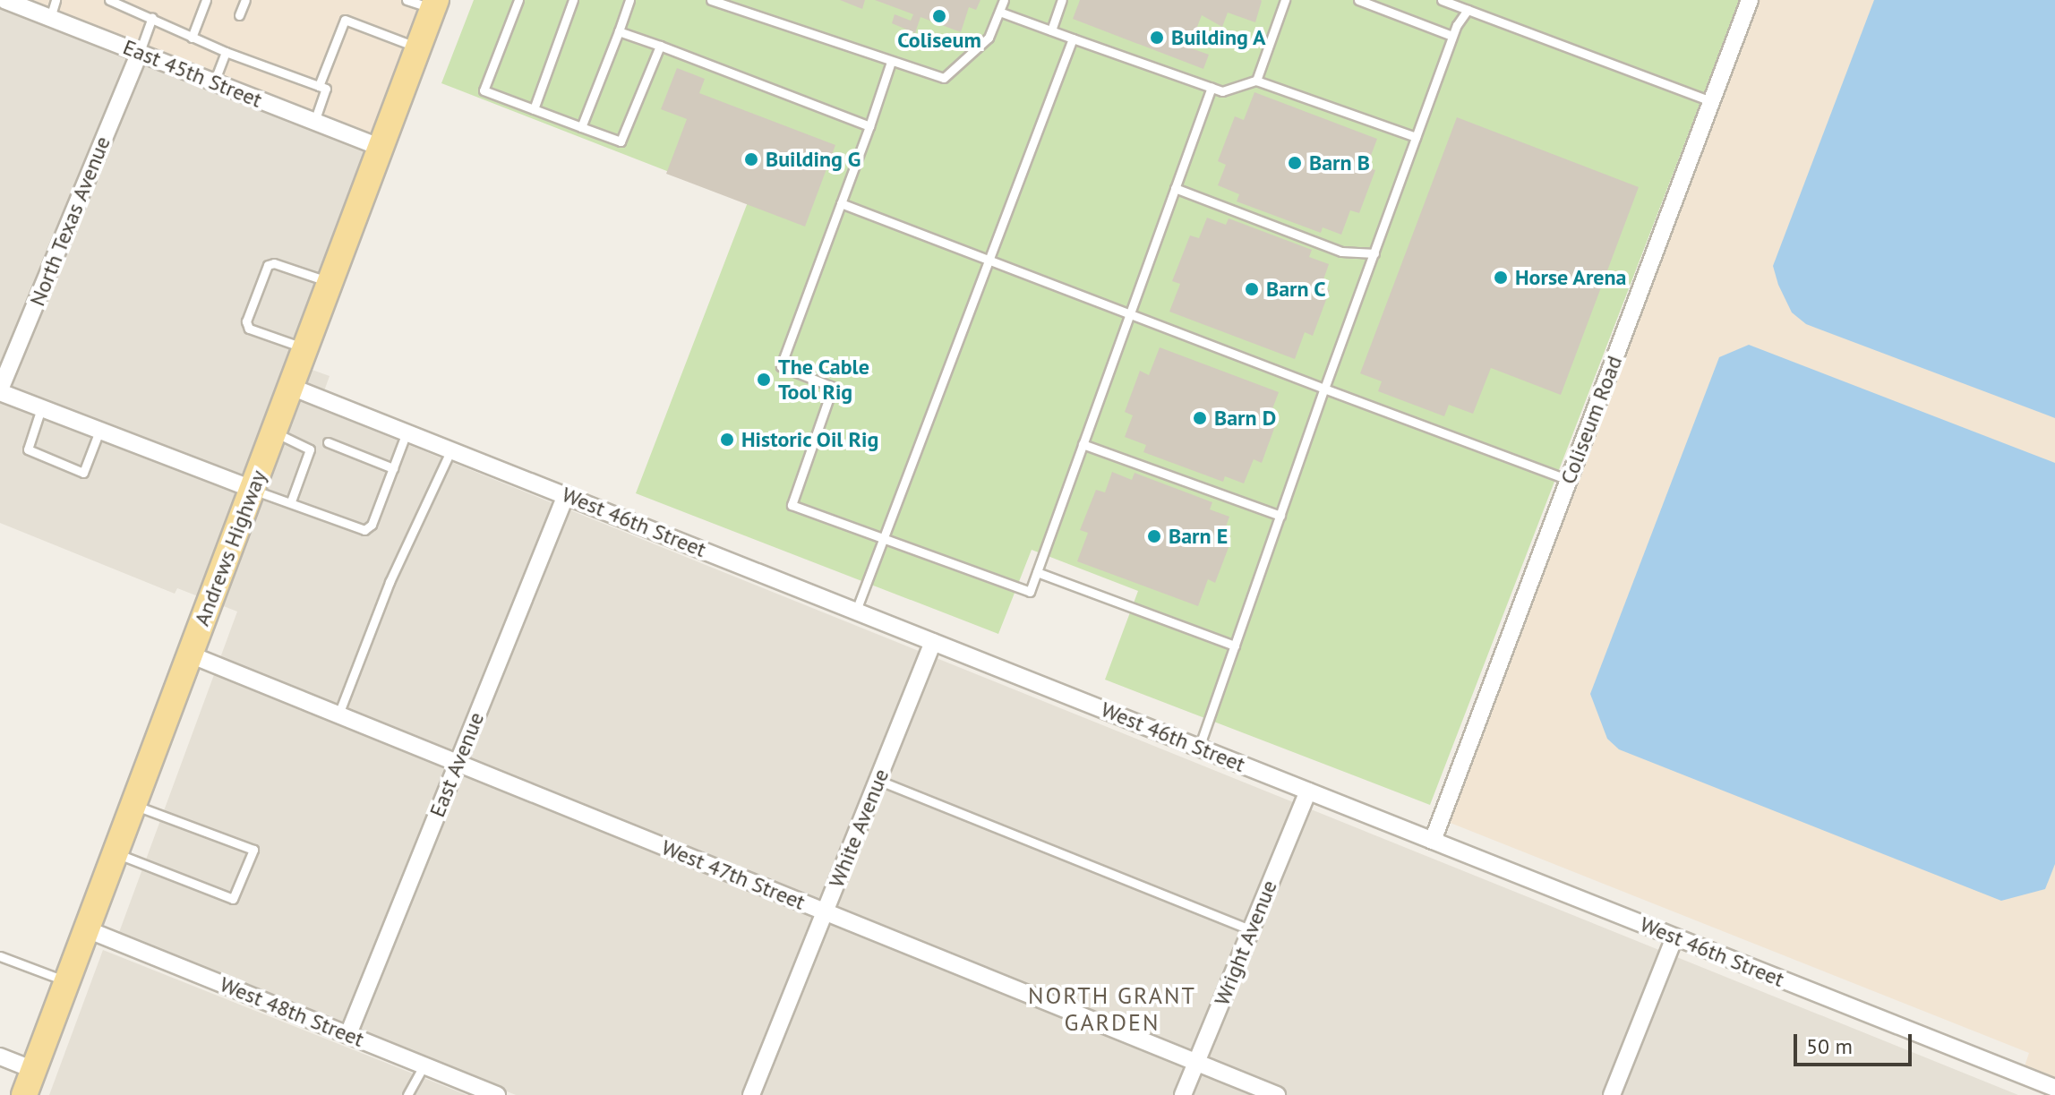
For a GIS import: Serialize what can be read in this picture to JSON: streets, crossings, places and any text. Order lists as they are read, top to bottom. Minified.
{"streets":{"main road":["Andrews Highway"],"street":["East 45th Street","North Texas Avenue","Coliseum Road","West 46th Street","East Avenue","White Avenue","West 47th Street","Wright Avenue","West 48th Street"]},"crossings":[["East 45th Street","North Texas Avenue"],["East 45th Street","Andrews Highway"],["Coliseum Road","West 46th Street"],["West 46th Street","Andrews Highway"],["West 46th Street","East Avenue"],["West 46th Street","White Avenue"],["West 46th Street","Wright Avenue"],["Andrews Highway","West 47th Street"],["Andrews Highway","West 48th Street"],["East Avenue","West 47th Street"],["East Avenue","West 48th Street"],["White Avenue","West 47th Street"],["West 47th Street","Wright Avenue"]],"districts":["NORTH GRANT GARDEN"],"places":["Coliseum","Building A","Building G","Barn B","Horse Arena","Barn C","The Cable Tool Rig","Barn D","Historic Oil Rig","Barn E"],"scale_bar":"50 m"}
